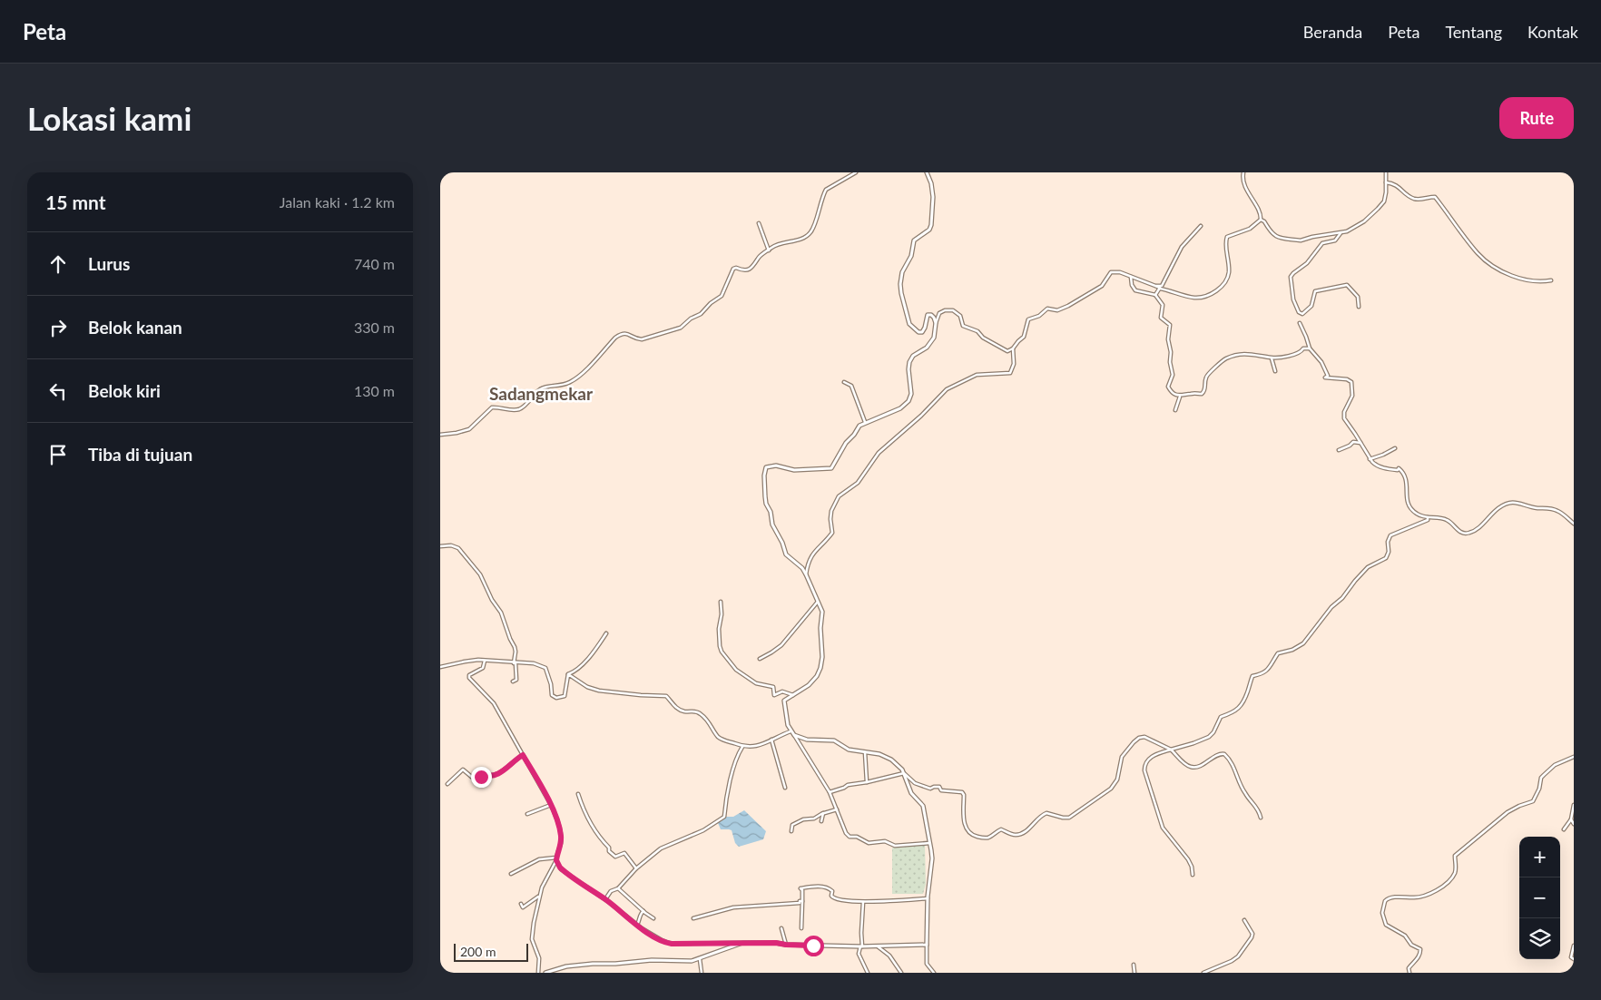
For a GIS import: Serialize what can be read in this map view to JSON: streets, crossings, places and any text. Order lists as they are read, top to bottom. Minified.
{"districts":["Sadangmekar"],"scale_bar":"200 m","page":{"header":"Peta","nav":["Beranda","Peta","Tentang","Kontak"],"buttons":"Rute","title":"Lokasi kami","heading":["15 mnt","Jalan kaki · 1.2 km"],"list":[["Lurus","740 m"],["Belok kanan","330 m"],["Belok kiri","130 m"],"Tiba di tujuan"],"map_buttons":["+","−"],"scale":"200 m"}}
